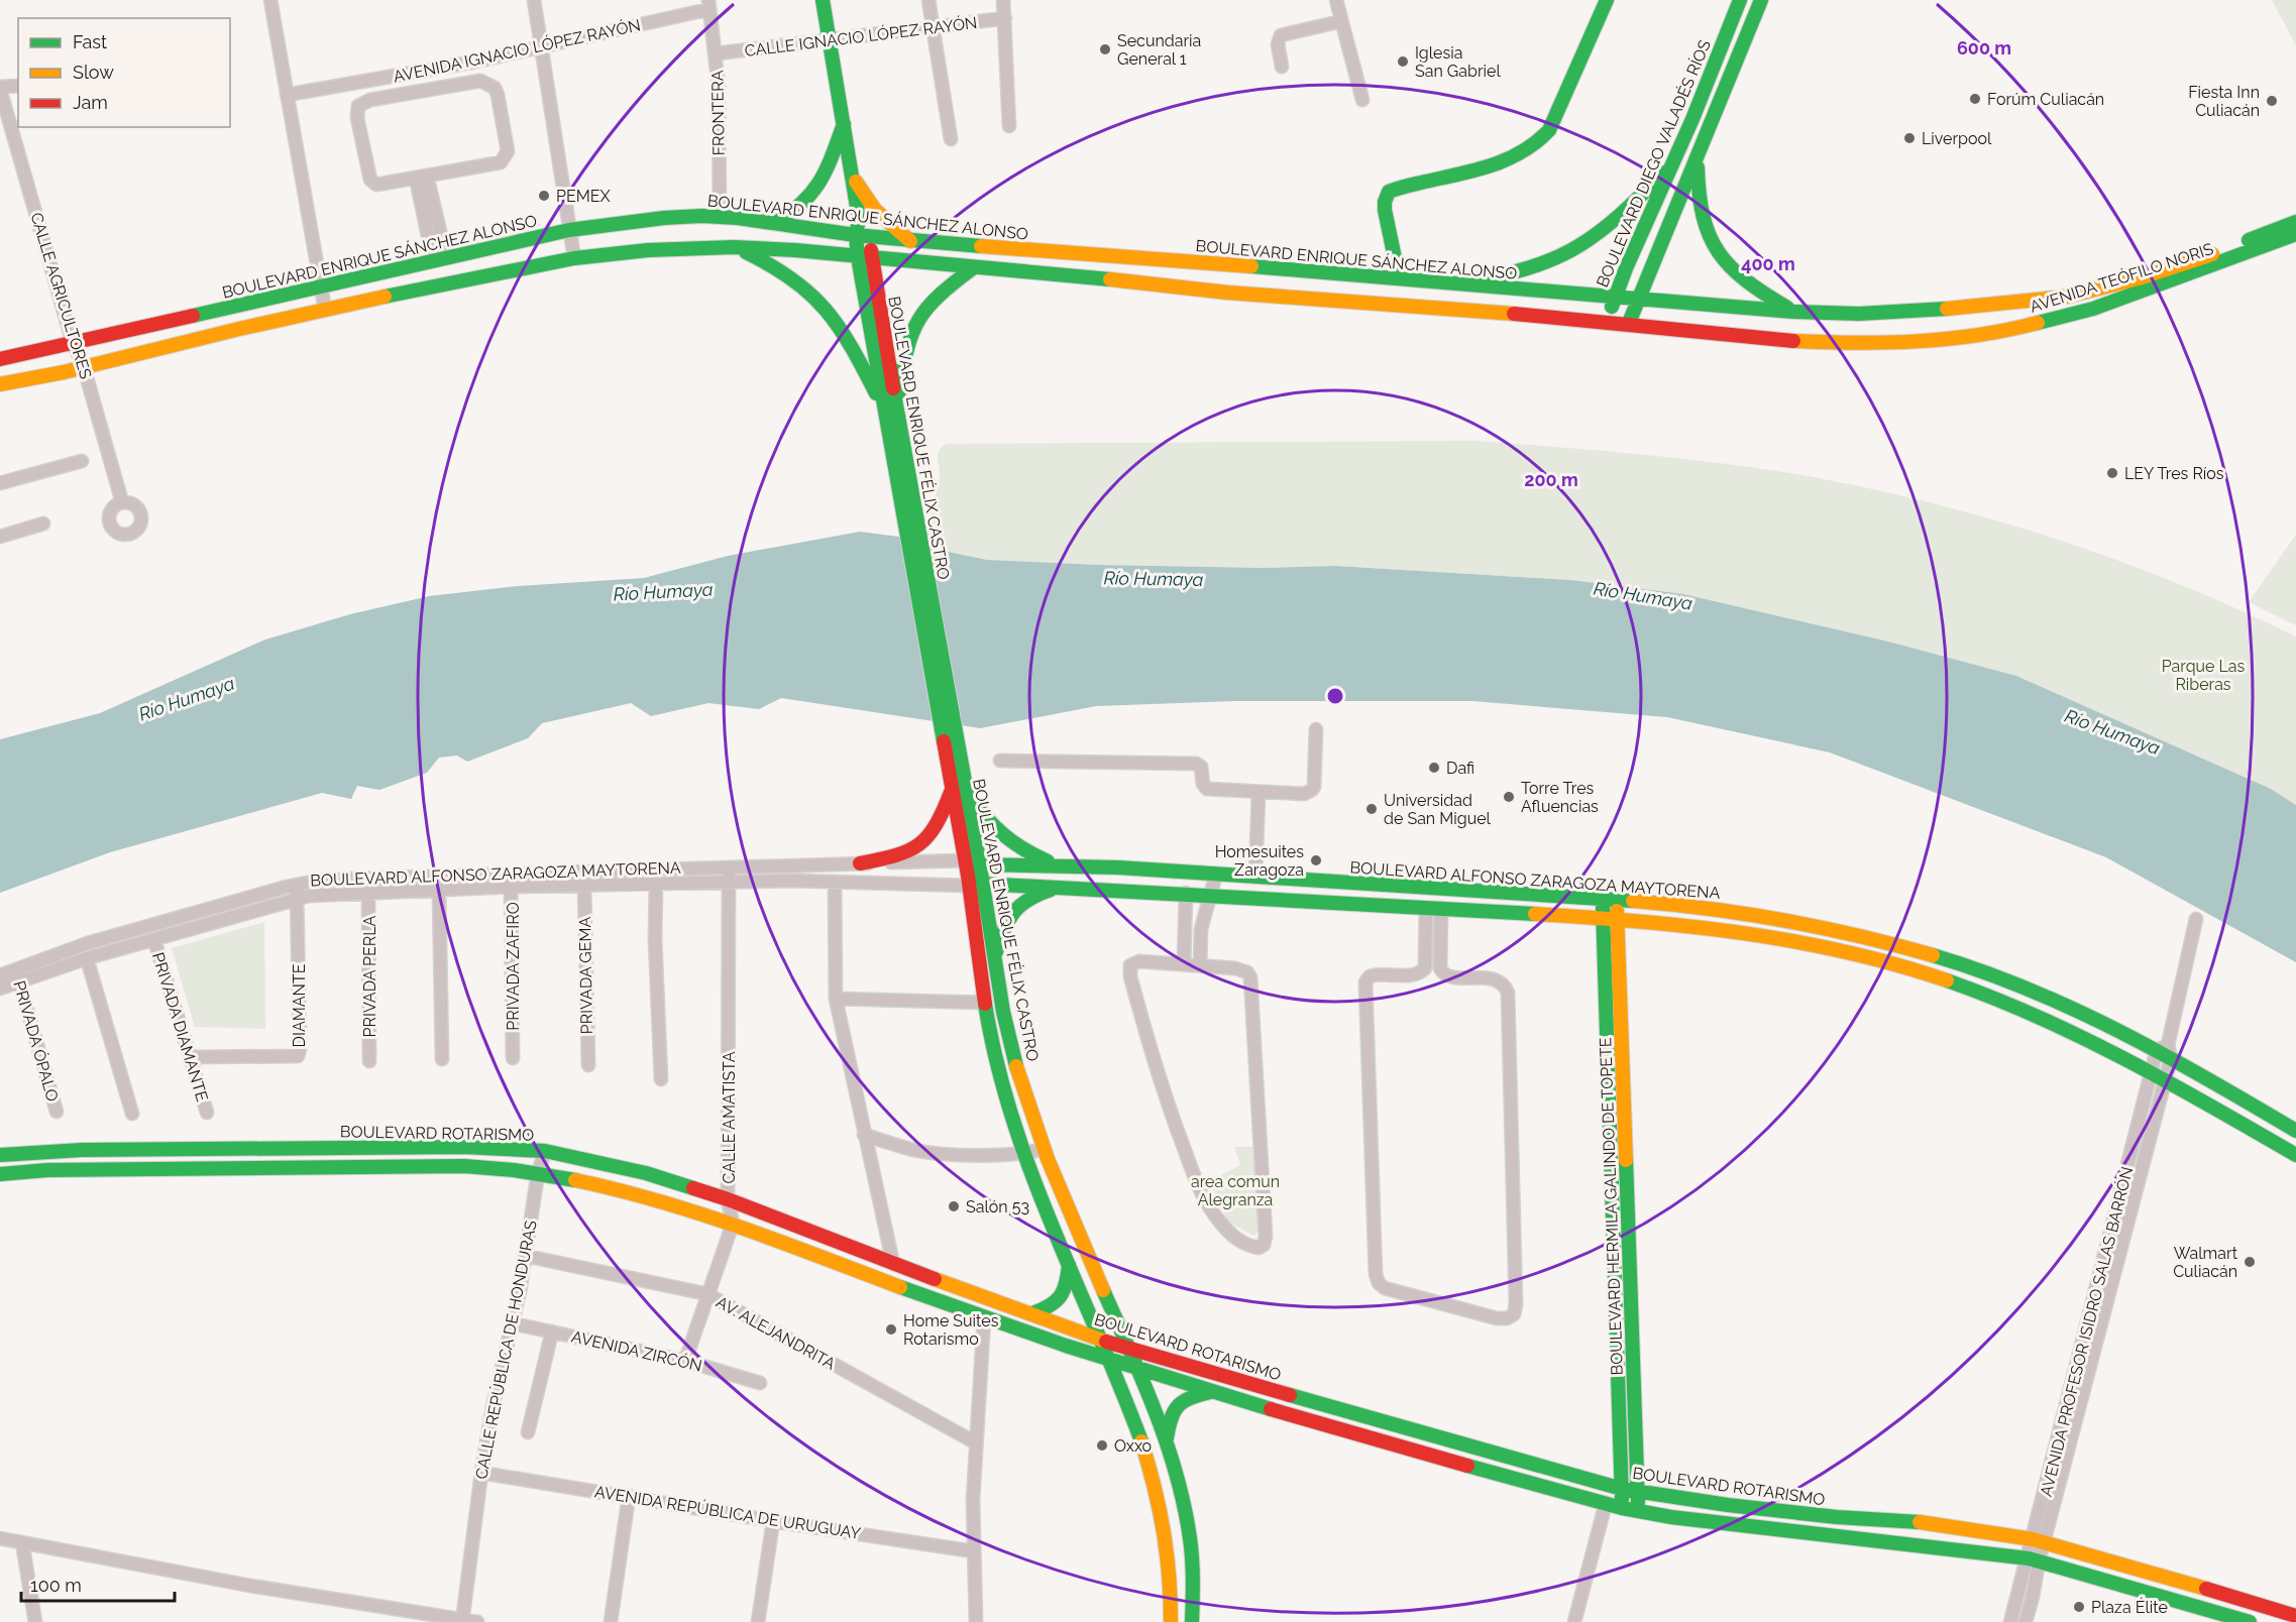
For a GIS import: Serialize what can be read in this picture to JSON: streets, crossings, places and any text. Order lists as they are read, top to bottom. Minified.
{"streets":{"main road":["BOULEVARD DIEGO VALADÉS RÍOS","BOULEVARD ENRIQUE SÁNCHEZ ALONSO","AVENIDA TEÓFILO NORIS","BOULEVARD ENRIQUE FÉLIX CASTRO","BOULEVARD ALFONSO ZARAGOZA MAYTORENA","BOULEVARD ROTARISMO","BOULEVARD HERMILA GALINDO DE TOPETE"],"street":["CALLE IGNACIO LÓPEZ RAYÓN","AVENIDA IGNACIO LÓPEZ RAYÓN","FRONTERA","CALLE AGRICULTORES","PRIVADA ZAFIRO","PRIVADA GEMA","PRIVADA PERLA","DIAMANTE","PRIVADA DIAMANTE","PRIVADA ÓPALO","CALLE AMATISTA","AVENIDA PROFESOR ISIDRO SALAS BARRÓN","AV. ALEJANDRITA","CALLE REPÚBLICA DE HONDURAS","AVENIDA ZIRCÓN","AVENIDA REPÚBLICA DE URUGUAY"]},"crossings":[["CALLE IGNACIO LÓPEZ RAYÓN","FRONTERA"],["AVENIDA IGNACIO LÓPEZ RAYÓN","FRONTERA"],["FRONTERA","BOULEVARD ENRIQUE SÁNCHEZ ALONSO"],["BOULEVARD DIEGO VALADÉS RÍOS","BOULEVARD ENRIQUE SÁNCHEZ ALONSO"],["BOULEVARD ENRIQUE SÁNCHEZ ALONSO","AVENIDA TEÓFILO NORIS"],["BOULEVARD ENRIQUE SÁNCHEZ ALONSO","CALLE AGRICULTORES"],["BOULEVARD ENRIQUE SÁNCHEZ ALONSO","BOULEVARD ENRIQUE FÉLIX CASTRO"],["BOULEVARD ENRIQUE FÉLIX CASTRO","BOULEVARD ALFONSO ZARAGOZA MAYTORENA"],["BOULEVARD ENRIQUE FÉLIX CASTRO","BOULEVARD ROTARISMO"],["BOULEVARD ALFONSO ZARAGOZA MAYTORENA","PRIVADA ZAFIRO"],["BOULEVARD ALFONSO ZARAGOZA MAYTORENA","PRIVADA GEMA"],["BOULEVARD ALFONSO ZARAGOZA MAYTORENA","PRIVADA PERLA"],["BOULEVARD ALFONSO ZARAGOZA MAYTORENA","DIAMANTE"],["BOULEVARD ALFONSO ZARAGOZA MAYTORENA","PRIVADA DIAMANTE"],["BOULEVARD ALFONSO ZARAGOZA MAYTORENA","PRIVADA ÓPALO"],["BOULEVARD ALFONSO ZARAGOZA MAYTORENA","CALLE AMATISTA"],["BOULEVARD ALFONSO ZARAGOZA MAYTORENA","BOULEVARD HERMILA GALINDO DE TOPETE"],["BOULEVARD ALFONSO ZARAGOZA MAYTORENA","AVENIDA PROFESOR ISIDRO SALAS BARRÓN"],["DIAMANTE","PRIVADA DIAMANTE"],["CALLE AMATISTA","BOULEVARD ROTARISMO"],["BOULEVARD ROTARISMO","BOULEVARD HERMILA GALINDO DE TOPETE"],["BOULEVARD ROTARISMO","AVENIDA PROFESOR ISIDRO SALAS BARRÓN"],["BOULEVARD ROTARISMO","CALLE REPÚBLICA DE HONDURAS"],["AV. ALEJANDRITA","CALLE REPÚBLICA DE HONDURAS"],["CALLE REPÚBLICA DE HONDURAS","AVENIDA ZIRCÓN"],["CALLE REPÚBLICA DE HONDURAS","AVENIDA REPÚBLICA DE URUGUAY"]],"water":["Río Humaya"],"parks":["Parque Las Riberas","area comun Alegranza"],"places":["Secundaria General 1","Iglesia San Gabriel","Forúm Culiacán","Fiesta Inn Culiacán","Liverpool","PEMEX","LEY Tres Ríos","Dafi","Torre Tres Afluencias","Universidad de San Miguel","Homesuites Zaragoza","Salón 53","Walmart Culiacán","Home Suites Rotarismo","Oxxo","Plaza Élite"],"legend":["Fast","Slow","Jam"],"scale_bar":"100 m","rings":["600 m","400 m","200 m"]}
